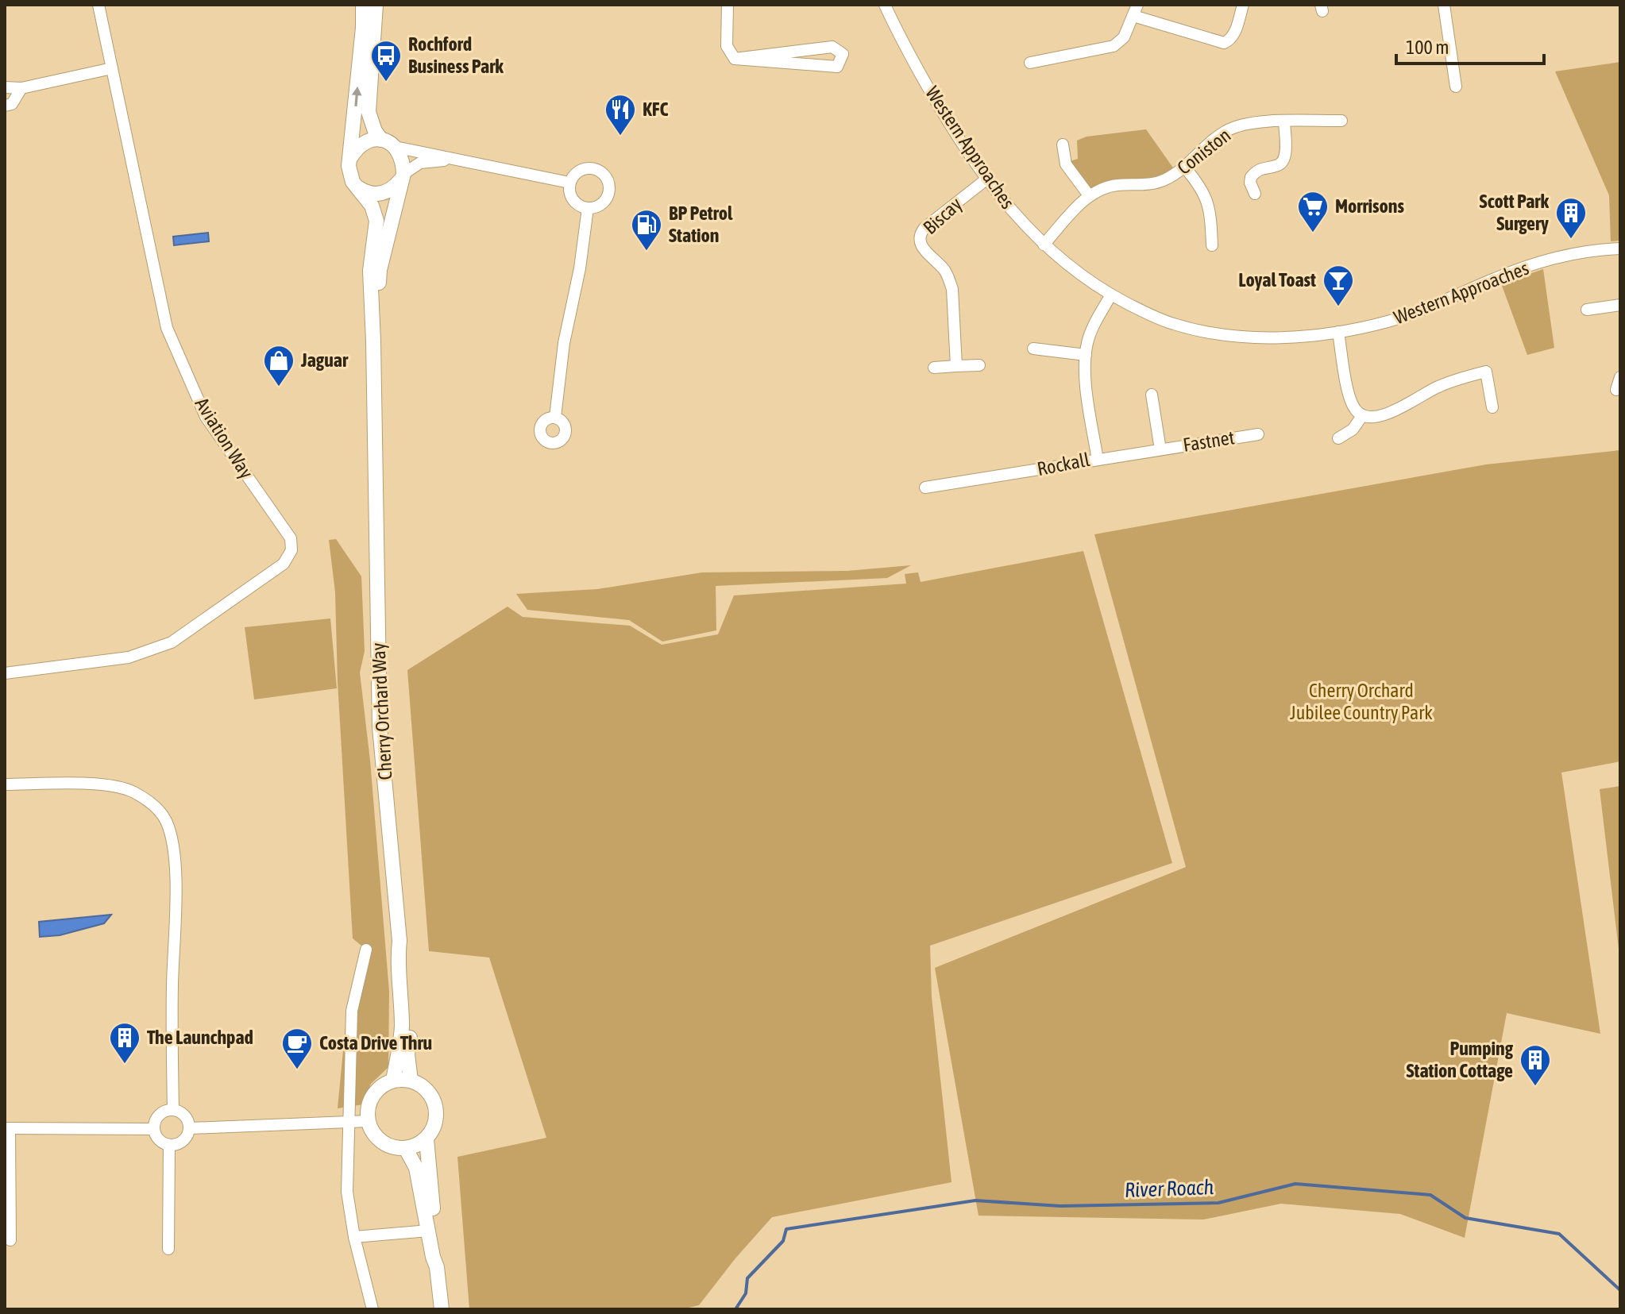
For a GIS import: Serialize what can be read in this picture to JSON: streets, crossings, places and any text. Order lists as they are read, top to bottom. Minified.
{"streets":{"main road":["Cherry Orchard Way"],"street":["Western Approaches","Coniston","Biscay","Aviation Way","Fastnet","Rockall"]},"crossings":[["Western Approaches","Coniston"],["Western Approaches","Biscay"],["Western Approaches","Rockall"],["Fastnet","Rockall"]],"water":["River Roach"],"parks":["Cherry Orchard Jubilee Country Park"],"places":{"bus stop":["Rochford Business Park"],"restaurant":["KFC"],"supermarket":["Morrisons"],"building":["Scott Park Surgery","The Launchpad","Pumping Station Cottage"],"fuel station":["BP Petrol Station"],"bar":["Loyal Toast"],"shop":["Jaguar"],"cafe":["Costa Drive Thru"]},"scale_bar":"100 m"}
